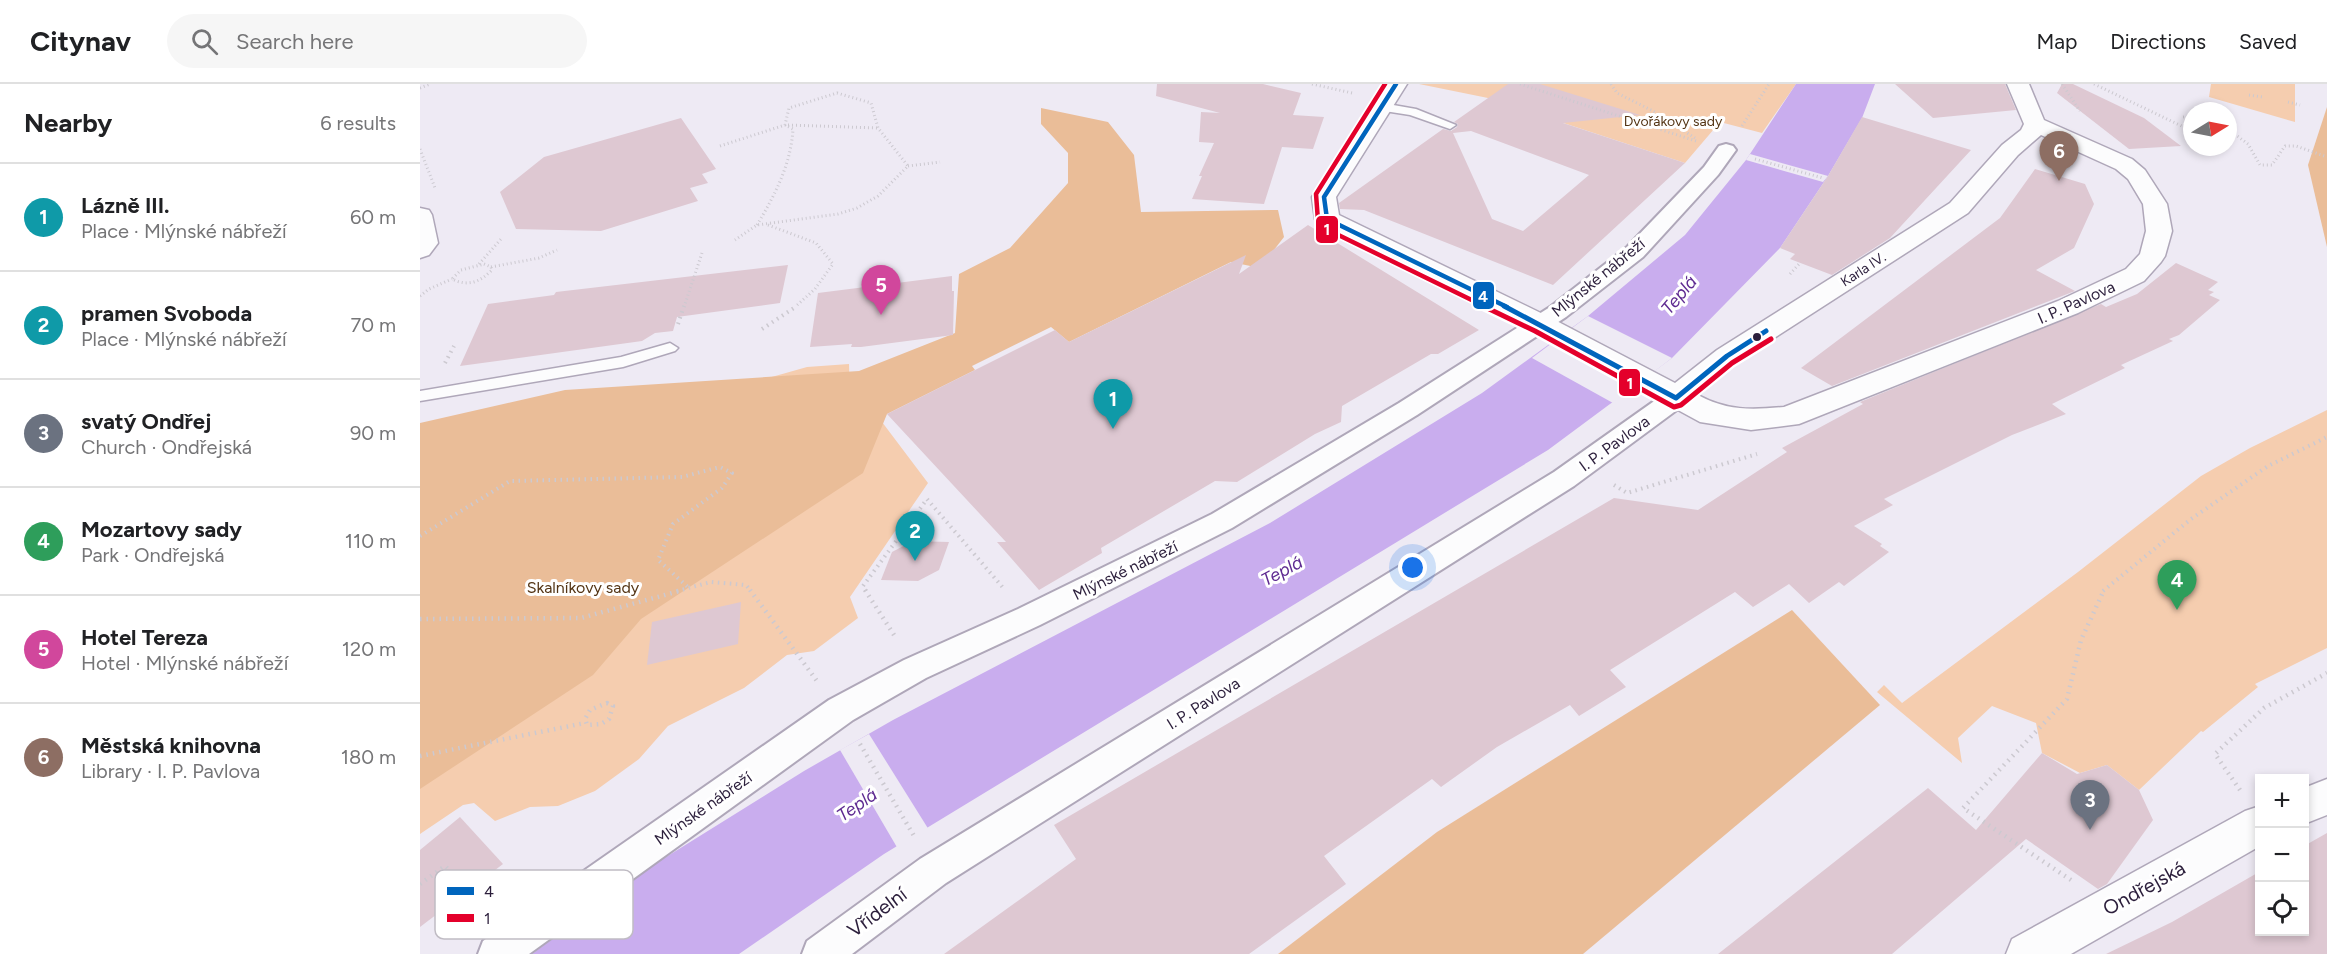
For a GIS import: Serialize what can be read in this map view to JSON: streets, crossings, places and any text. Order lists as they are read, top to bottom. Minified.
{"streets":{"street":["Karla IV.","Mlýnské nábřeží","I. P. Pavlova","Ondřejská","Vřídelní"]},"crossings":[["Karla IV.","I. P. Pavlova"],["I. P. Pavlova","Vřídelní"]],"water":["Teplá"],"parks":["Dvořákovy sady","Skalníkovy sady"],"lines":["transit line 4","transit line 1"],"legend":["4","1"],"north":"right","page":{"header":"Citynav","search":"Search here","nav":["Map","Directions","Saved"],"heading":["Nearby","6 results"],"pins":["6","5","1","2","4","3"],"list":[{"mark":"1","name":"Lázně III.","note":"Place · Mlýnské nábřeží","value":"60 m"},{"mark":"2","name":"pramen Svoboda","note":"Place · Mlýnské nábřeží","value":"70 m"},{"mark":"3","name":"svatý Ondřej","note":"Church · Ondřejská","value":"90 m"},{"mark":"4","name":"Mozartovy sady","note":"Park · Ondřejská","value":"110 m"},{"mark":"5","name":"Hotel Tereza","note":"Hotel · Mlýnské nábřeží","value":"120 m"},{"mark":"6","name":"Městská knihovna","note":"Library · I. P. Pavlova","value":"180 m"}],"map_buttons":["+","−"]}}
